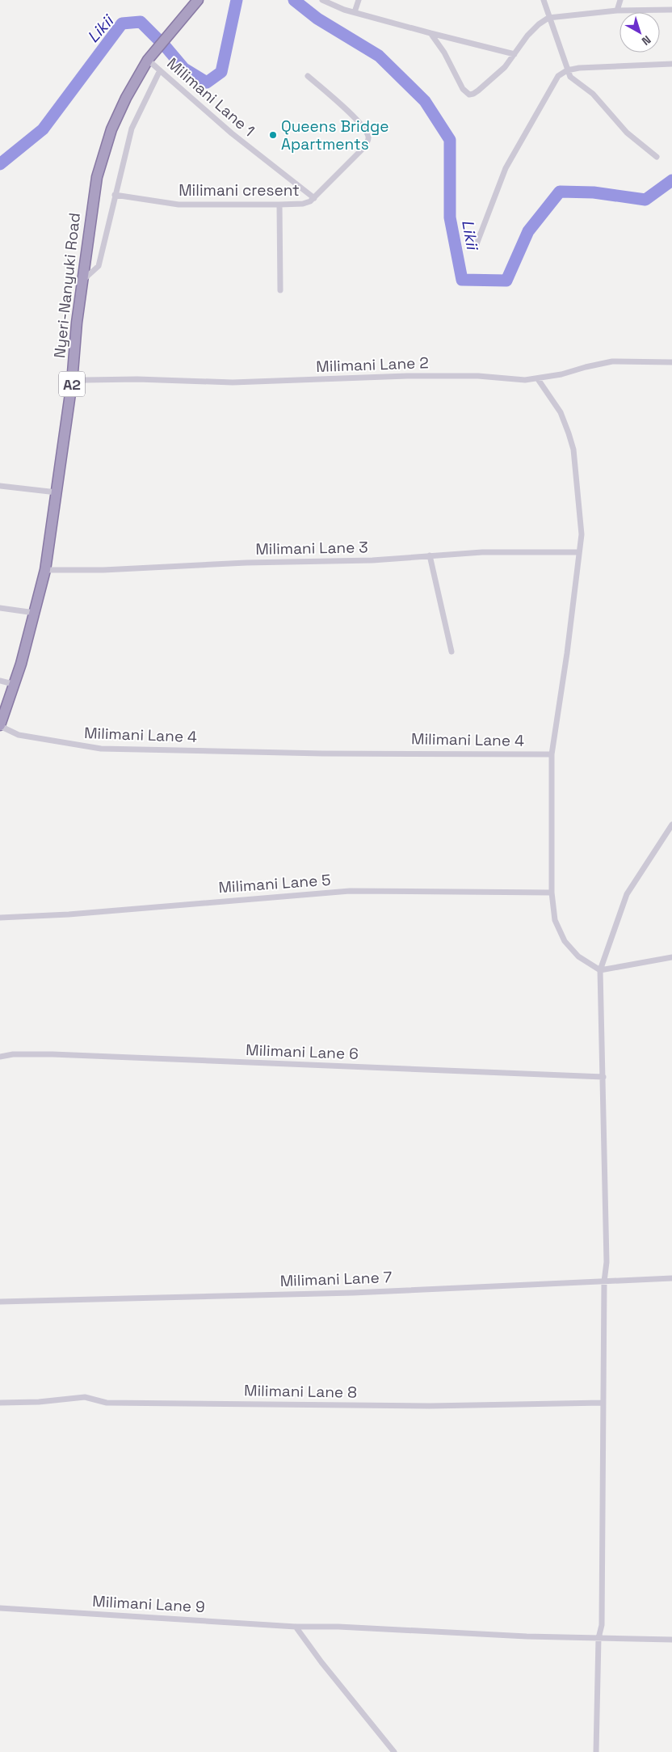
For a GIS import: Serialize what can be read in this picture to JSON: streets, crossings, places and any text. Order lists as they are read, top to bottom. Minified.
{"streets":{"highway":["Nyeri-Nanyuki Road","A2"],"street":["Milimani Lane 1","Milimani cresent","Milimani Lane 2","Milimani Lane 3","Milimani Lane 4","Milimani Lane 5","Milimani Lane 6","Milimani Lane 7","Milimani Lane 8","Milimani Lane 9"]},"crossings":[["Milimani Lane 1","Milimani cresent"],["Milimani Lane 1","Nyeri-Nanyuki Road"],["Nyeri-Nanyuki Road","Milimani Lane 2"],["Nyeri-Nanyuki Road","Milimani Lane 3"],["Nyeri-Nanyuki Road","Milimani Lane 4"]],"water":["Likii"],"places":["Queens Bridge Apartments"],"north":"bottom right"}
